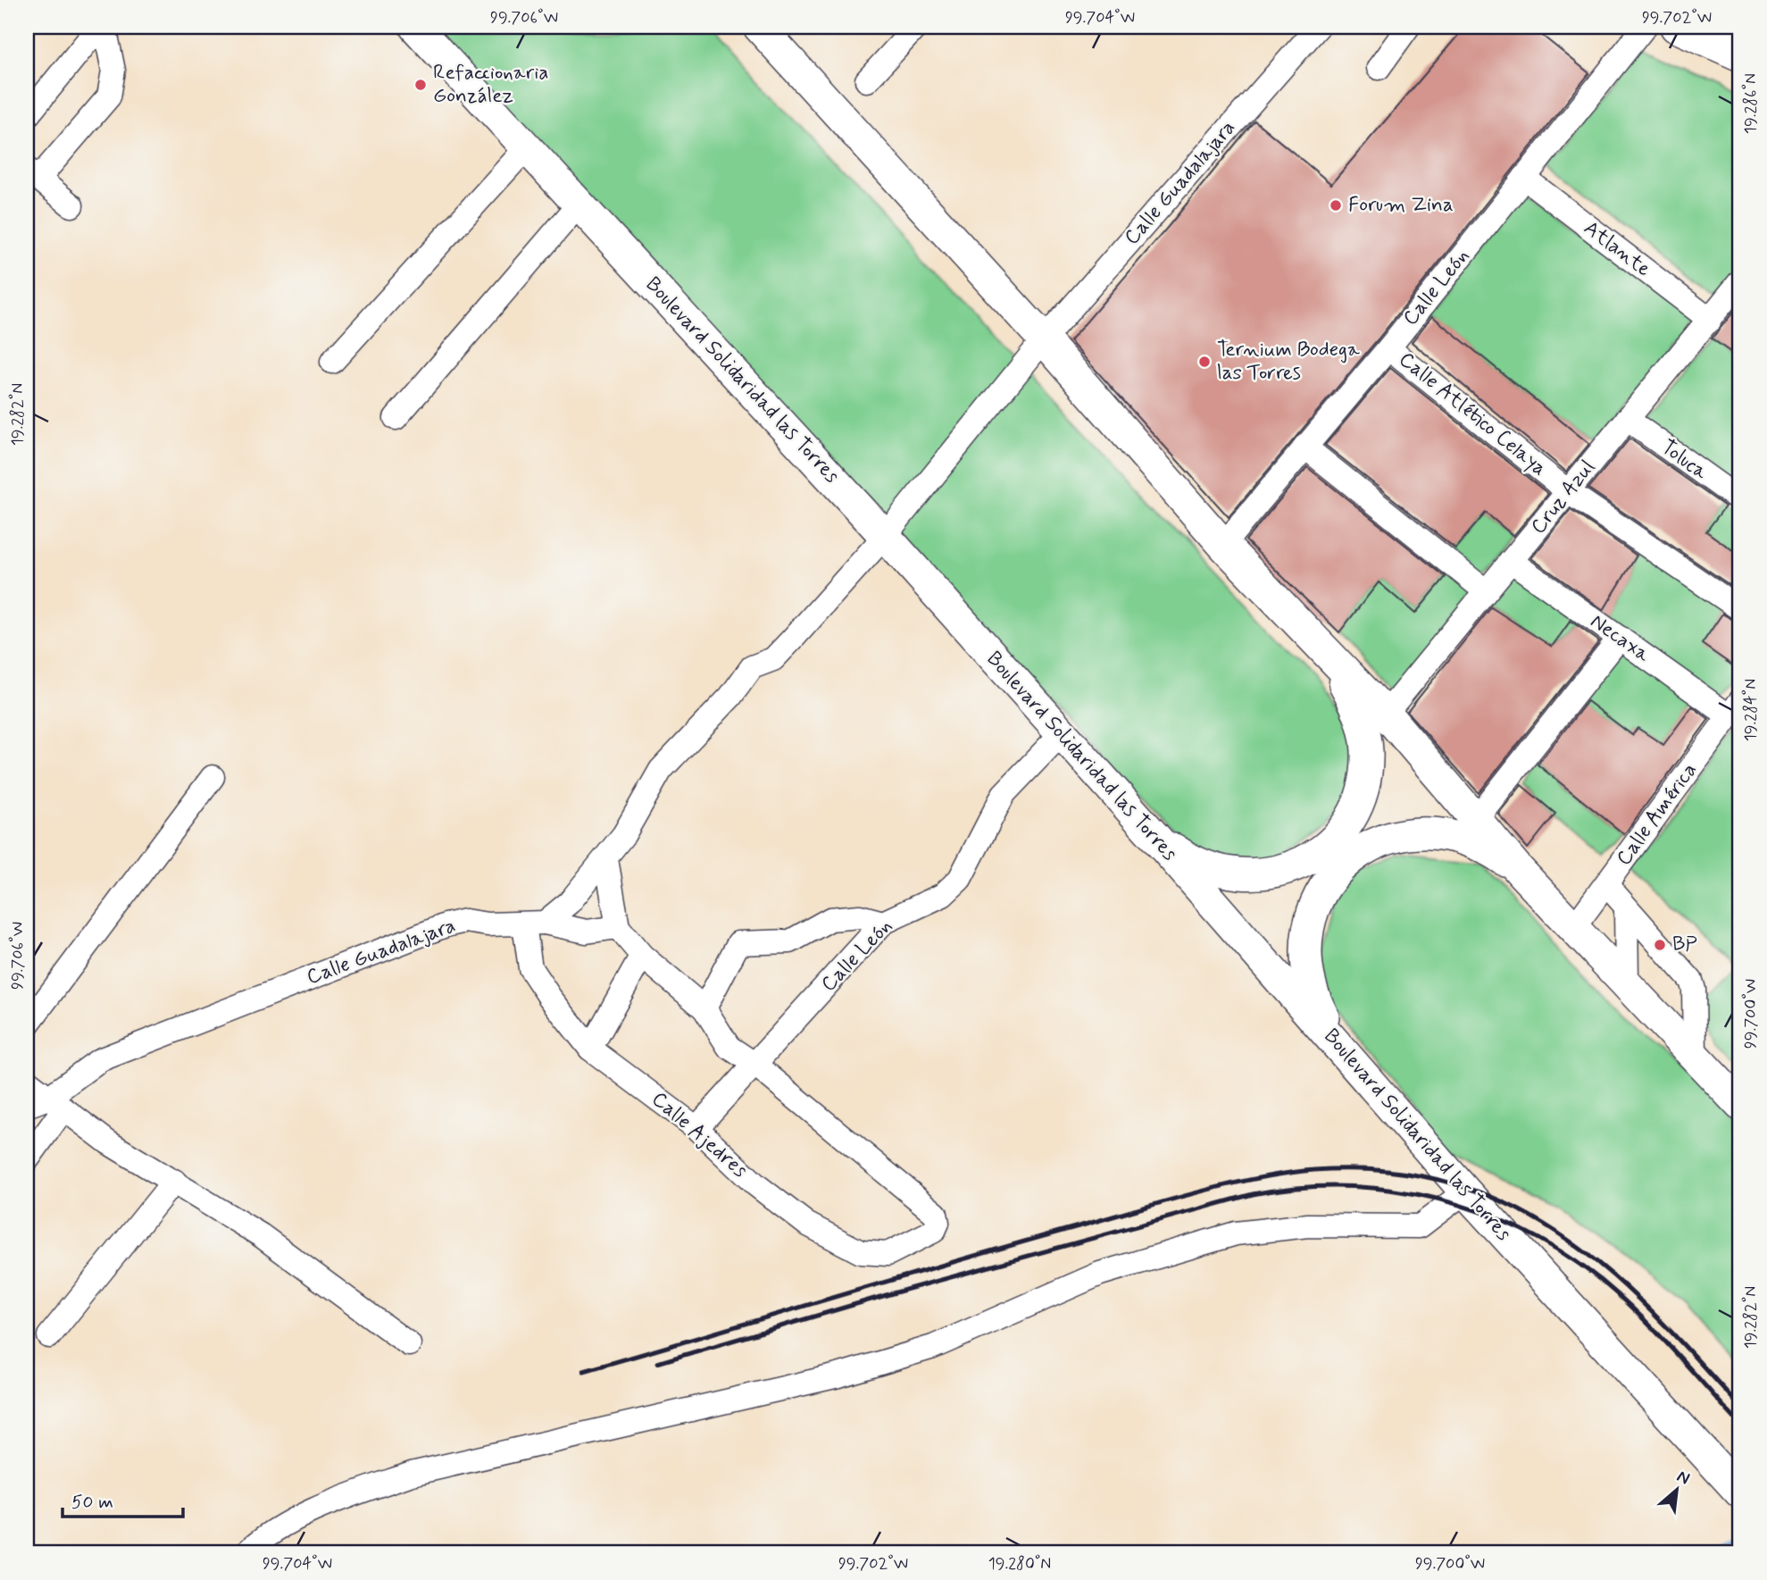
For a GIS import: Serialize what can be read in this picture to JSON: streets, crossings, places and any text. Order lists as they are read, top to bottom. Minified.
{"streets":{"main road":["Boulevard Solidaridad las Torres"],"street":["Calle Guadalajara","Atlante","Calle León","Calle Atlético Celaya","Toluca","Cruz Azul","Necaxa","Calle América","Calle Ajedres"]},"crossings":[["Calle Guadalajara","Boulevard Solidaridad las Torres"],["Calle Guadalajara","Calle Ajedres"],["Atlante","Calle León"],["Atlante","Cruz Azul"],["Calle León","Boulevard Solidaridad las Torres"],["Calle León","Calle Atlético Celaya"],["Calle León","Calle Ajedres"],["Calle Atlético Celaya","Cruz Azul"],["Toluca","Cruz Azul"],["Cruz Azul","Necaxa"],["Necaxa","Calle América"]],"places":["Refaccionaria González","Forum Zina","Ternium Bodega las Torres","BP"],"scale_bar":"50 m","north":"top right","coordinates":["99.706°W","99.704°W","99.702°W","19.286°N","19.282°N","19.284°N","99.700°W","19.280°N"]}
